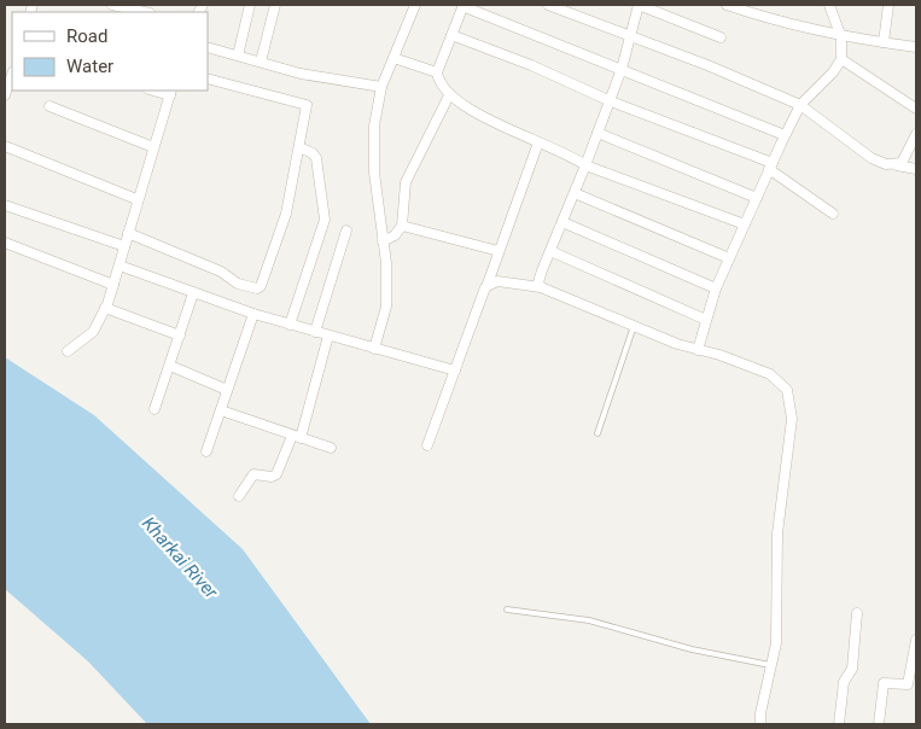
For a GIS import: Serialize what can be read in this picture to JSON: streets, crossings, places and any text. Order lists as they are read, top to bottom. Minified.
{"water":["Kharkai River"],"legend":["Road","Water"]}
